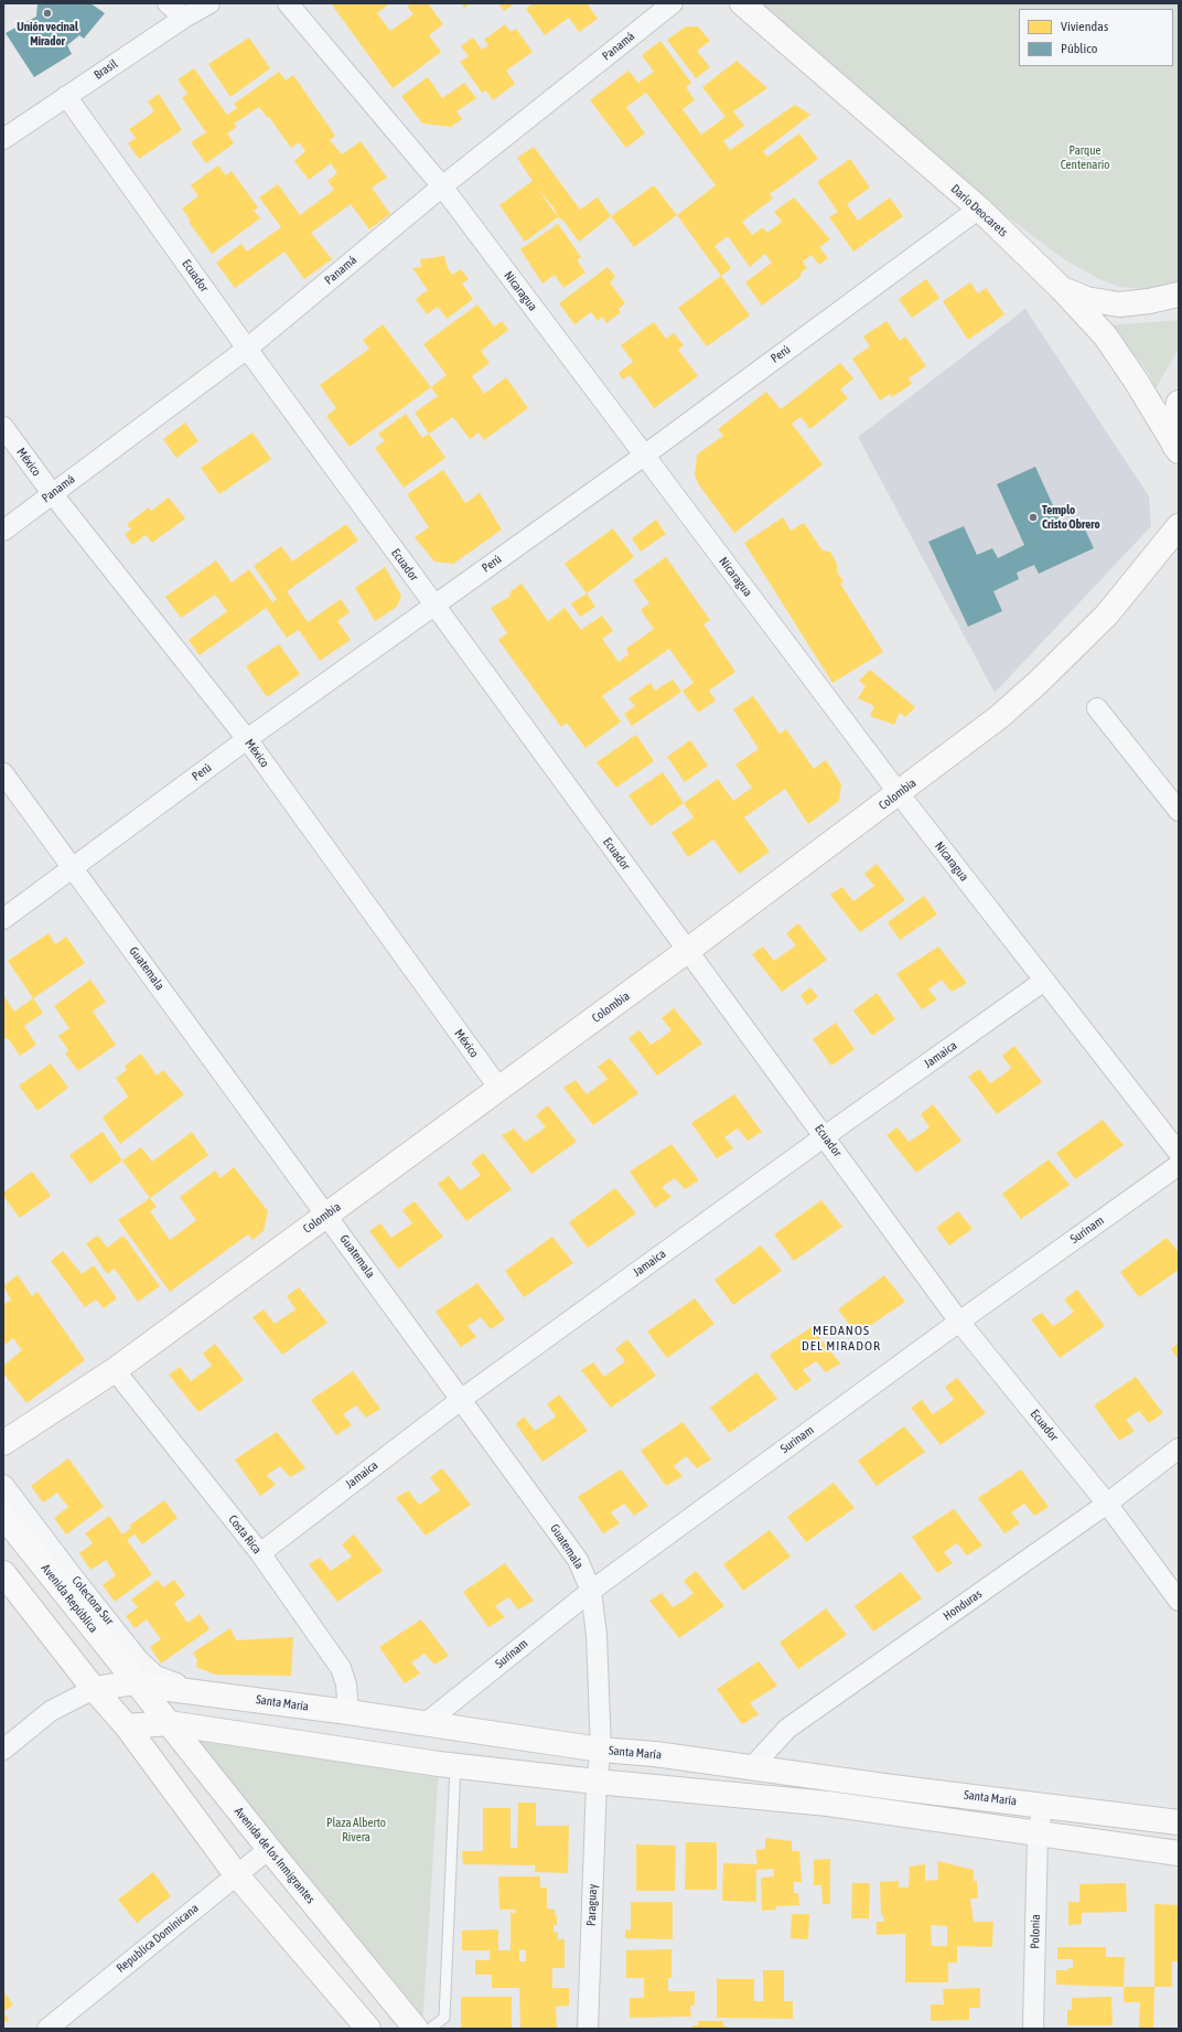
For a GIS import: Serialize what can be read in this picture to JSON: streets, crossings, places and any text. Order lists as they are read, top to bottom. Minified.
{"streets":{"street":["Panamá","Brasil","Darío Deocarets","Ecuador","Nicaragua","Perú","México","Colombia","Guatemala","Jamaica","Surinam","Costa Rica","Avenida República","Colectora Sur","Honduras","Santa María","Avenida de los Inmigrantes","Paraguay","Polonia","Republica Dominicana"]},"crossings":[["Panamá","Ecuador"],["Panamá","Nicaragua"],["Panamá","México"],["Brasil","Ecuador"],["Darío Deocarets","Perú"],["Ecuador","Perú"],["Ecuador","Colombia"],["Ecuador","Jamaica"],["Ecuador","Surinam"],["Ecuador","Honduras"],["Nicaragua","Perú"],["Nicaragua","Colombia"],["Nicaragua","Jamaica"],["Perú","México"],["Perú","Guatemala"],["México","Colombia"],["Colombia","Guatemala"],["Colombia","Costa Rica"],["Guatemala","Jamaica"],["Guatemala","Surinam"],["Guatemala","Santa María"],["Guatemala","Paraguay"],["Jamaica","Costa Rica"],["Surinam","Santa María"],["Costa Rica","Santa María"],["Avenida República","Santa María"],["Avenida República","Avenida de los Inmigrantes"],["Colectora Sur","Santa María"],["Honduras","Santa María"],["Santa María","Avenida de los Inmigrantes"],["Santa María","Polonia"],["Avenida de los Inmigrantes","Republica Dominicana"]],"districts":["MEDANOS DEL MIRADOR"],"parks":["Parque Centenario","Plaza Alberto Rivera"],"places":["Unión vecinal Mirador","Templo Cristo Obrero"],"legend":["Viviendas","Público"]}
